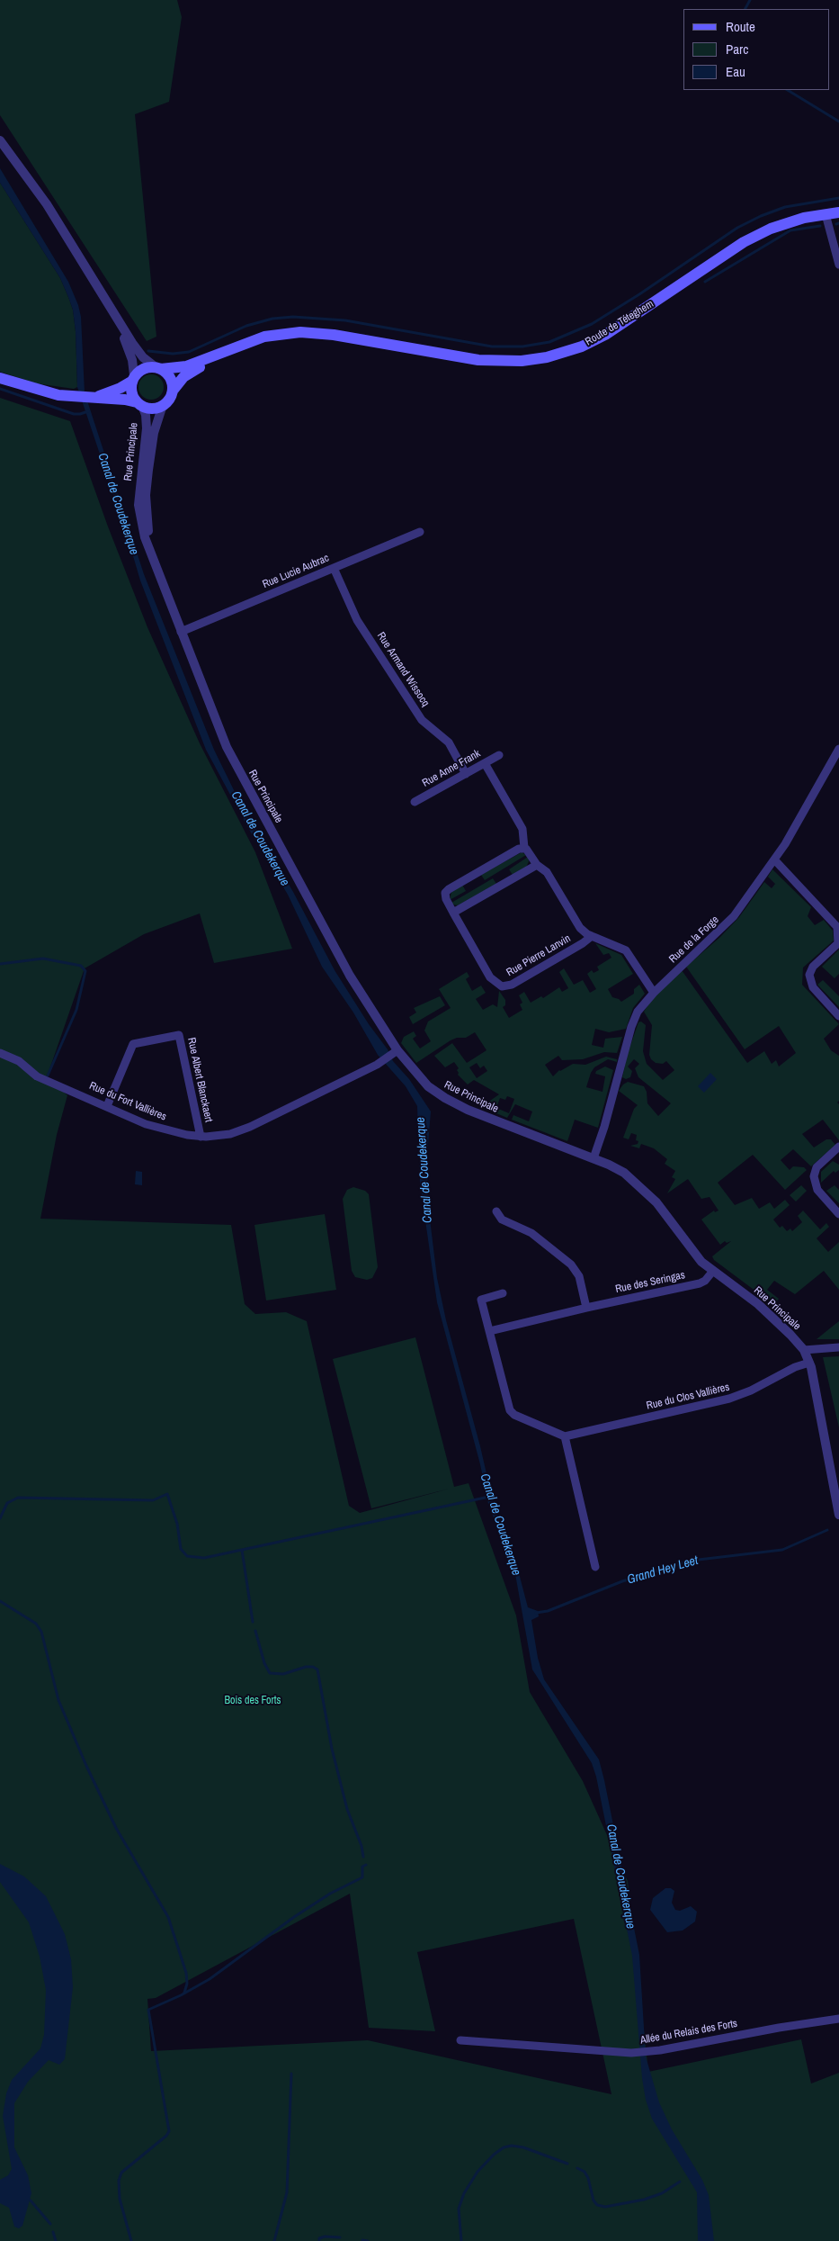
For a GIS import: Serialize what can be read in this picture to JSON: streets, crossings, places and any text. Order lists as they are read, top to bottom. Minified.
{"streets":{"main road":["Route de Téteghem"],"street":["Rue Principale","Rue Lucie Aubrac","Rue Armand Wissocq","Rue Anne Frank","Rue de la Forge","Rue Pierre Lanvin","Rue Albert Blanckaert","Rue du Fort Vallières","Rue des Seringas","Rue du Clos Vallières","Allée du Relais des Forts"]},"crossings":[["Route de Téteghem","Rue Principale"],["Rue Principale","Rue Lucie Aubrac"],["Rue Principale","Rue de la Forge"],["Rue Principale","Rue du Fort Vallières"],["Rue Principale","Rue des Seringas"],["Rue Principale","Rue du Clos Vallières"],["Rue Lucie Aubrac","Rue Armand Wissocq"],["Rue Armand Wissocq","Rue Anne Frank"],["Rue Anne Frank","Rue Pierre Lanvin"],["Rue de la Forge","Rue Pierre Lanvin"],["Rue Albert Blanckaert","Rue du Fort Vallières"]],"water":["Canal de Coudekerque","Grand Hey Leet"],"parks":["Bois des Forts"],"legend":["Route","Parc","Eau"]}
